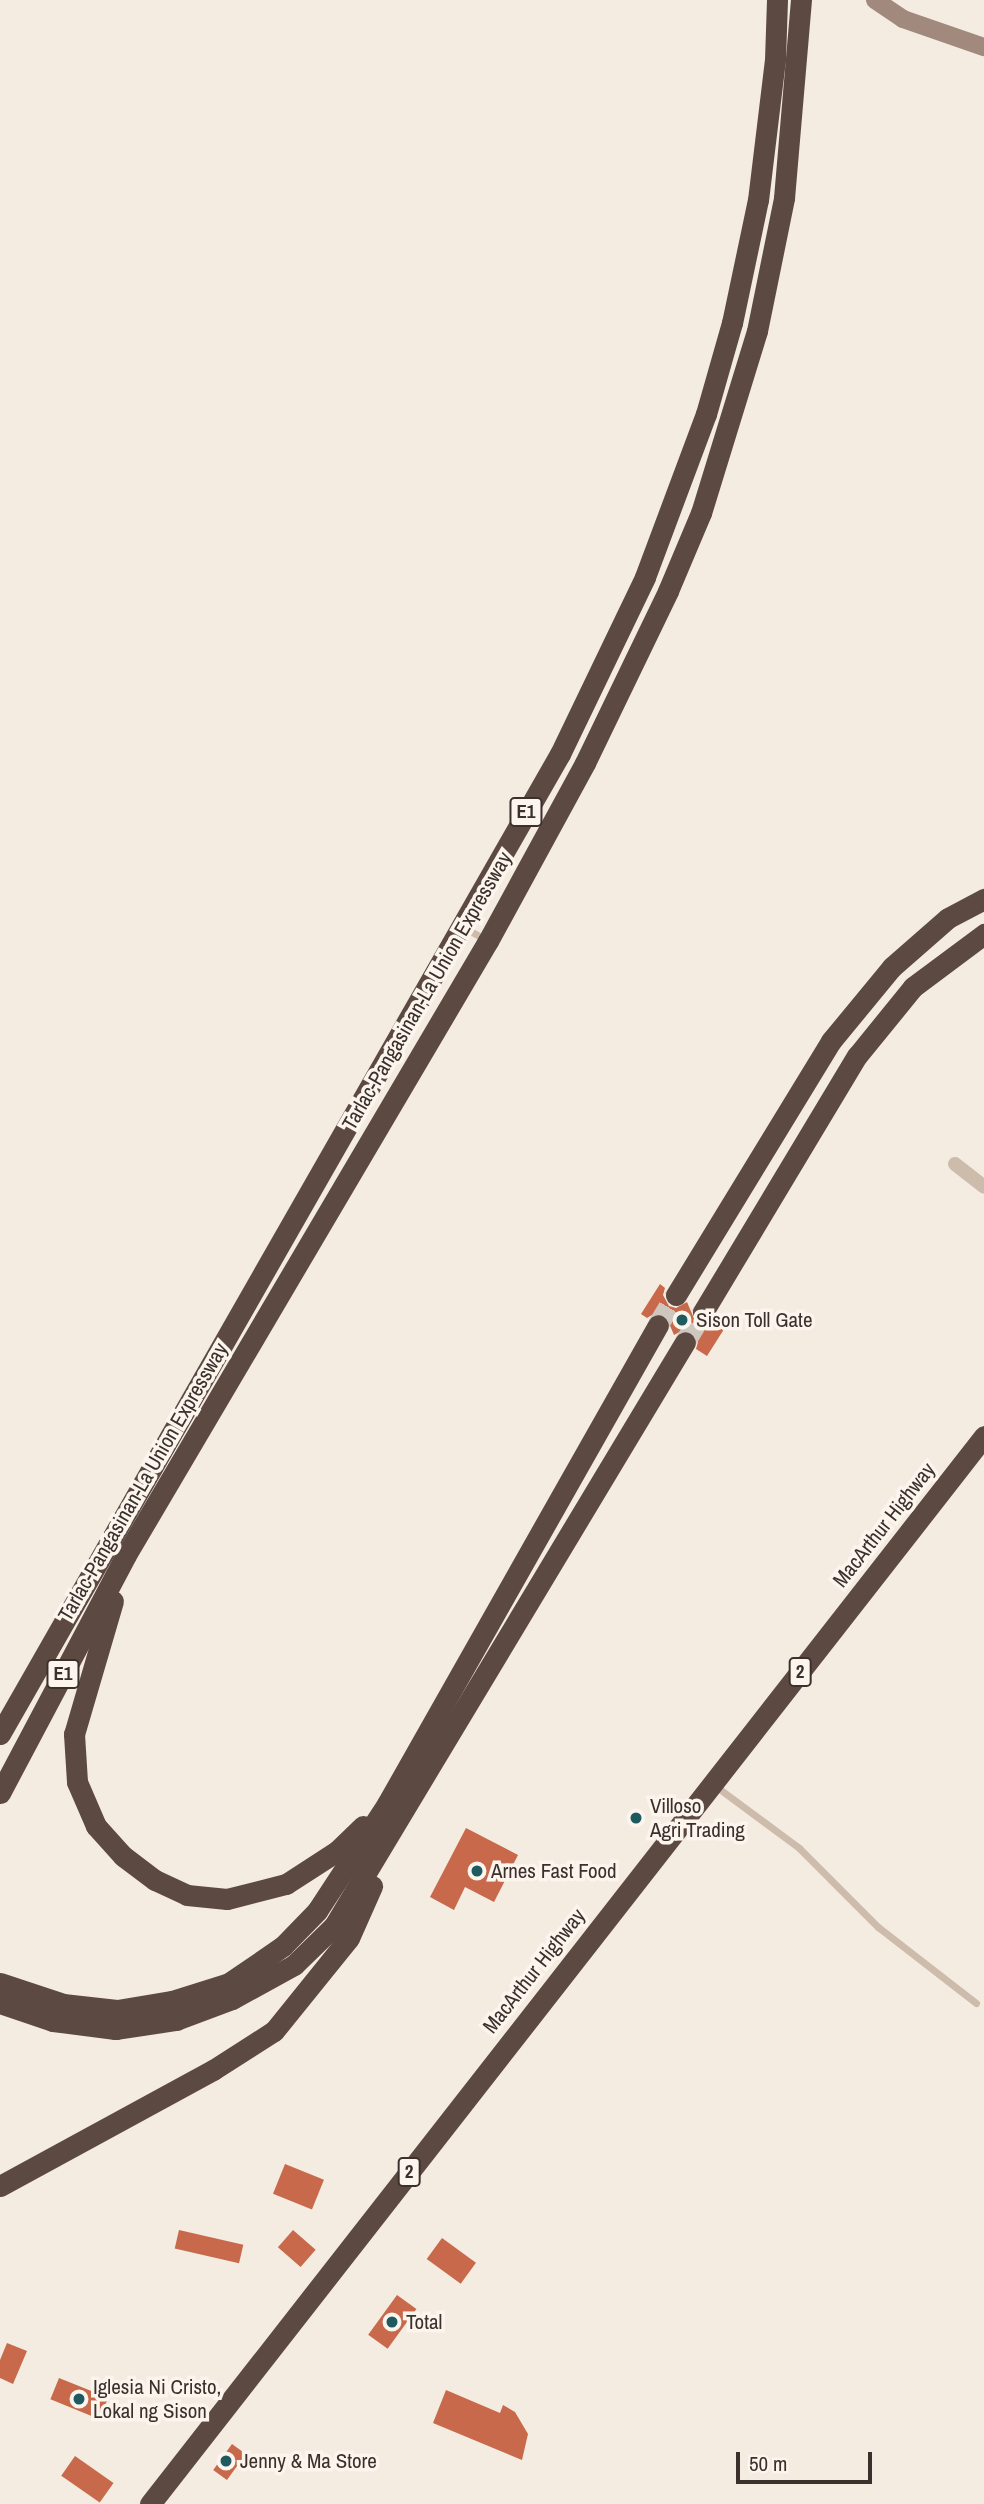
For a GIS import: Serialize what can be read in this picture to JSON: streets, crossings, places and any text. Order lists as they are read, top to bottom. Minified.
{"streets":{"highway":["E1","Tarlac-Pangasinan-La Union Expressway","MacArthur Highway","2"]},"places":["Sison Toll Gate","Villoso Agri Trading","Arnes Fast Food","Total","Iglesia Ni Cristo, Lokal ng Sison","Jenny & Ma Store"],"scale_bar":"50 m"}
